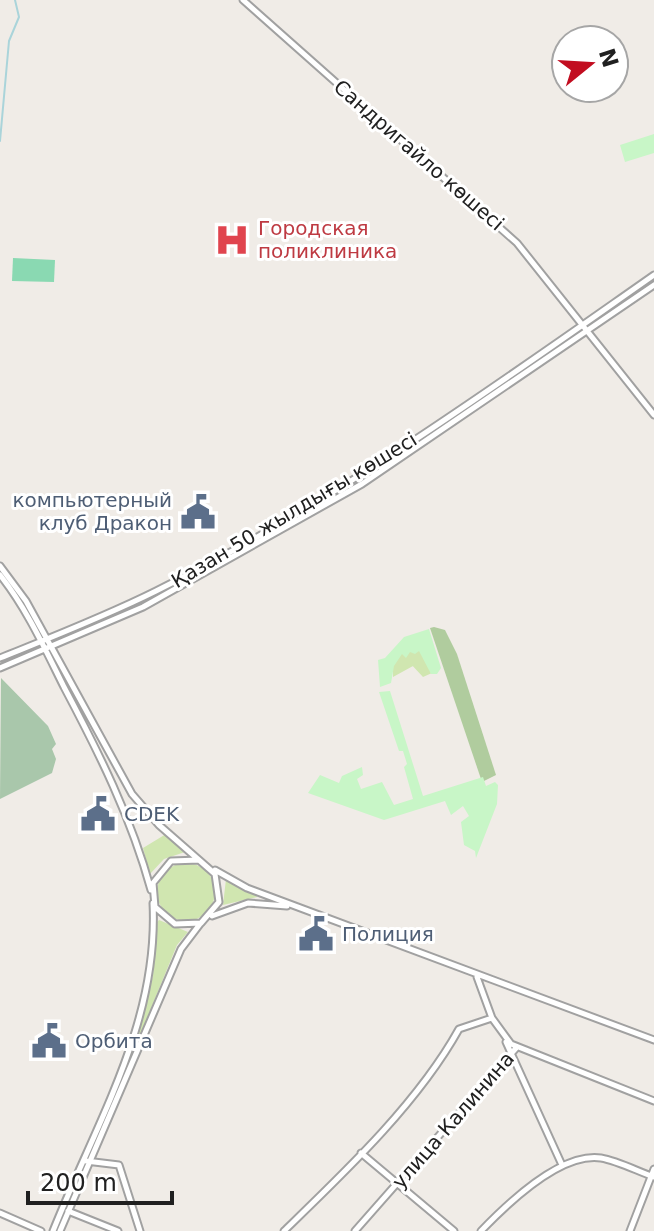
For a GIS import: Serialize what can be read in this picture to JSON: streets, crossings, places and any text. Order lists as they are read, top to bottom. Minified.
{"streets":{"street":["Сандригайло көшесі","Қазан 50 жылдығы көшесі","улица Калинина"]},"crossings":[["Сандригайло көшесі","Қазан 50 жылдығы көшесі"]],"places":{"hospital":["Городская поликлиника"],"public building":["компьютерный клуб Дракон","CDEK","Полиция","Орбита"]},"scale_bar":"200 m","north":"right"}
